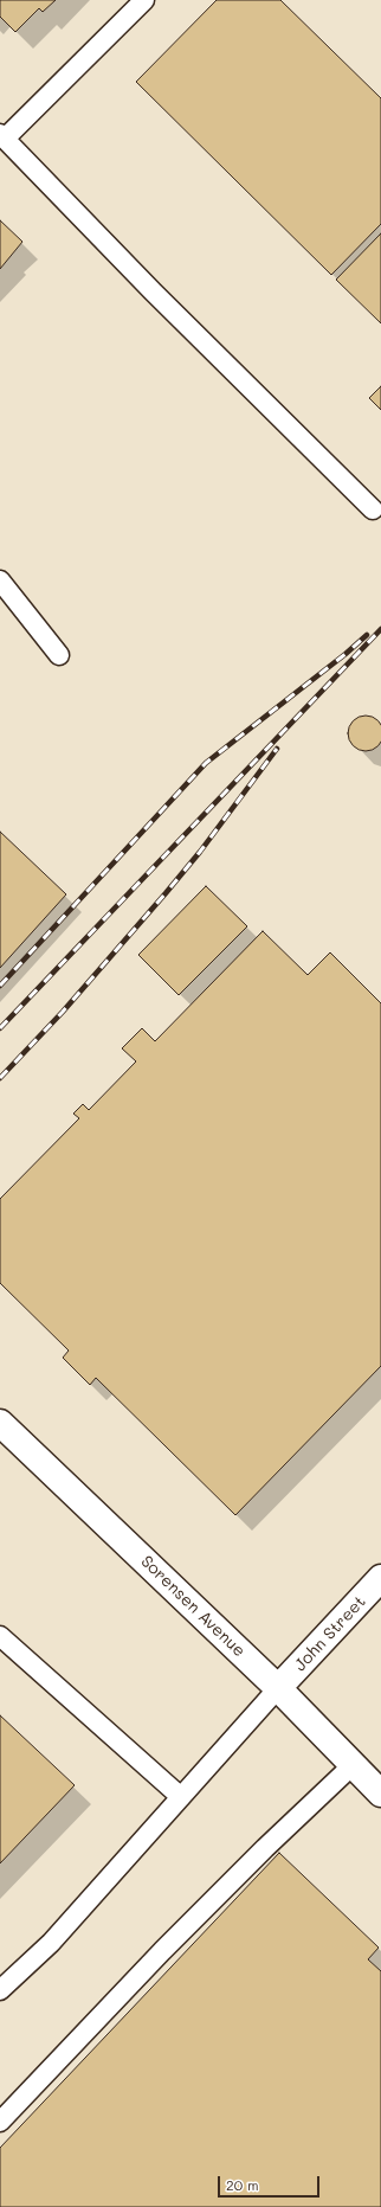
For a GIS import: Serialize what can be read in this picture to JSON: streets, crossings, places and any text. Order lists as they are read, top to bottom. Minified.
{"streets":{"street":["Sorensen Avenue","John Street"]},"crossings":[["Sorensen Avenue","John Street"]],"scale_bar":"20 m"}
